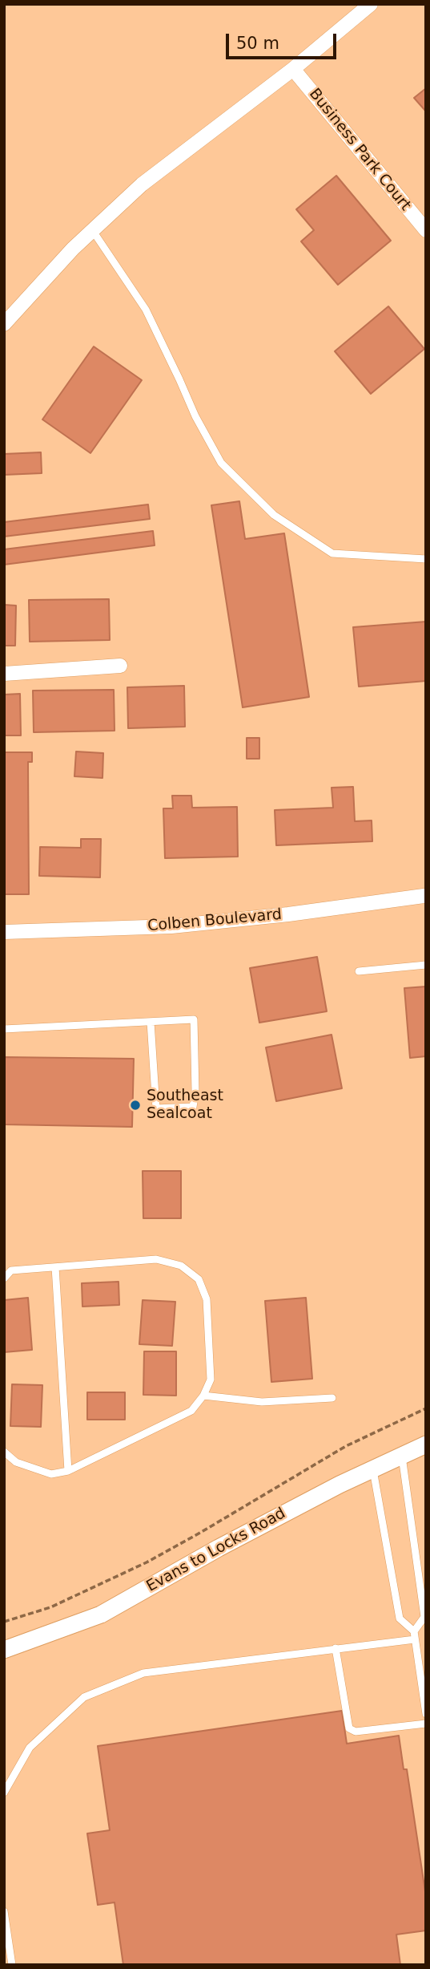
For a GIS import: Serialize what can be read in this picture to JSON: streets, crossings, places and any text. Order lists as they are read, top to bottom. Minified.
{"streets":{"street":["Business Park Court","Colben Boulevard","Evans to Locks Road"]},"places":["Southeast Sealcoat"],"scale_bar":"50 m"}
